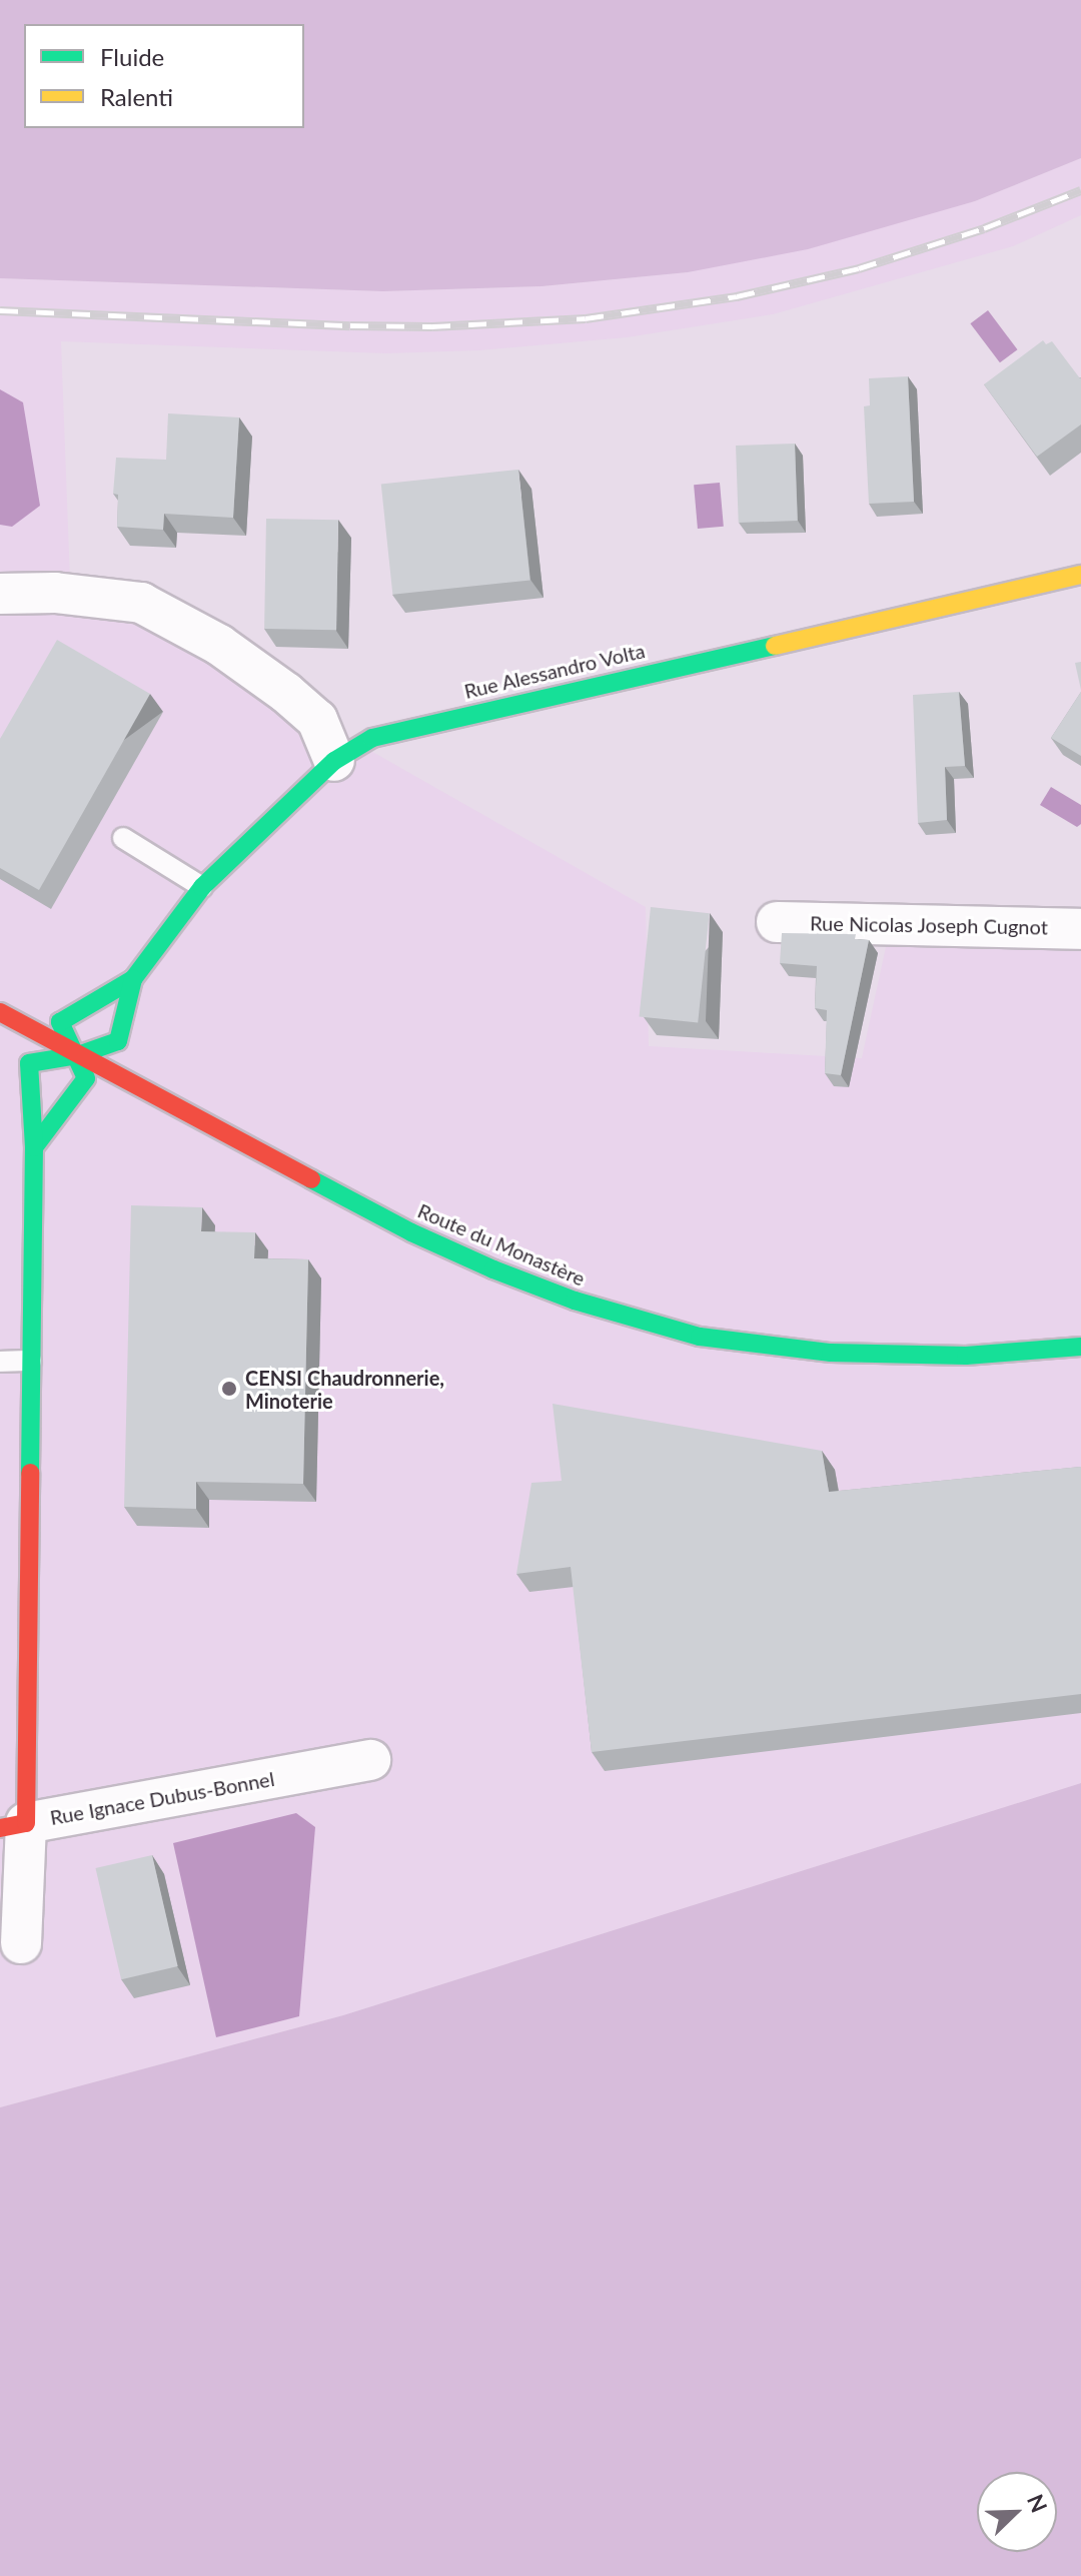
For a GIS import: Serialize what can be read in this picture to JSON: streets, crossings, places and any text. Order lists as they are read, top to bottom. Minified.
{"streets":{"street":["Rue Alessandro Volta","Rue Nicolas Joseph Cugnot","Route du Monastère","Rue Ignace Dubus-Bonnel"]},"crossings":[["Rue Alessandro Volta","Route du Monastère"]],"places":["CENSI Chaudronnerie, Minoterie"],"legend":["Fluide","Ralenti"],"north":"top right"}
